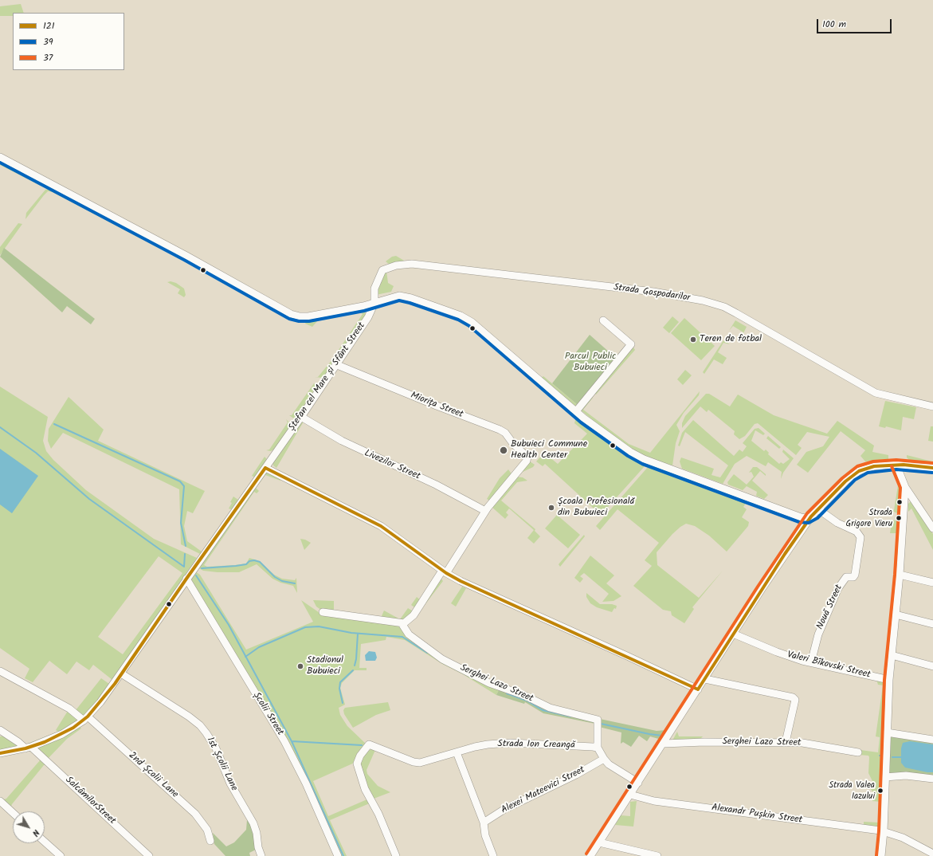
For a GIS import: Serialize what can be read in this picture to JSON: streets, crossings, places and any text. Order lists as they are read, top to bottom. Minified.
{"streets":{"street":["Strada Gospodarilor","Ștefan cel Mare și Sfânt Street","Miorița Street","Livezilor Street","Nouă Street","Valeri Bîkovski Street","Serghei Lazo Street","Școlii Street","Strada Ion Creangă","1st Școlii Lane","2nd Școlii Lane","Alexei Mateevici Street","SalcâmilorStreet","Alexandr Pușkin Street"]},"crossings":[["Strada Gospodarilor","Ștefan cel Mare și Sfânt Street"],["Ștefan cel Mare și Sfânt Street","Miorița Street"],["Ștefan cel Mare și Sfânt Street","Livezilor Street"],["Ștefan cel Mare și Sfânt Street","Școlii Street"],["Ștefan cel Mare și Sfânt Street","1st Școlii Lane"],["Ștefan cel Mare și Sfânt Street","2nd Școlii Lane"],["Ștefan cel Mare și Sfânt Street","SalcâmilorStreet"],["Miorița Street","Livezilor Street"],["Nouă Street","Valeri Bîkovski Street"],["Serghei Lazo Street","Strada Ion Creangă"]],"parks":["Parcul Public Bubuieci"],"places":["Teren de fotbal","Bubuieci Commune Health Center","Școala Profesională din Bubuieci","Strada Grigore Vieru","Stadionul Bubuieci","Strada Valea Iazului"],"lines":["transit line 39","transit line 37","transit line 121"],"legend":["121","39","37"],"scale_bar":"100 m","north":"bottom right"}
